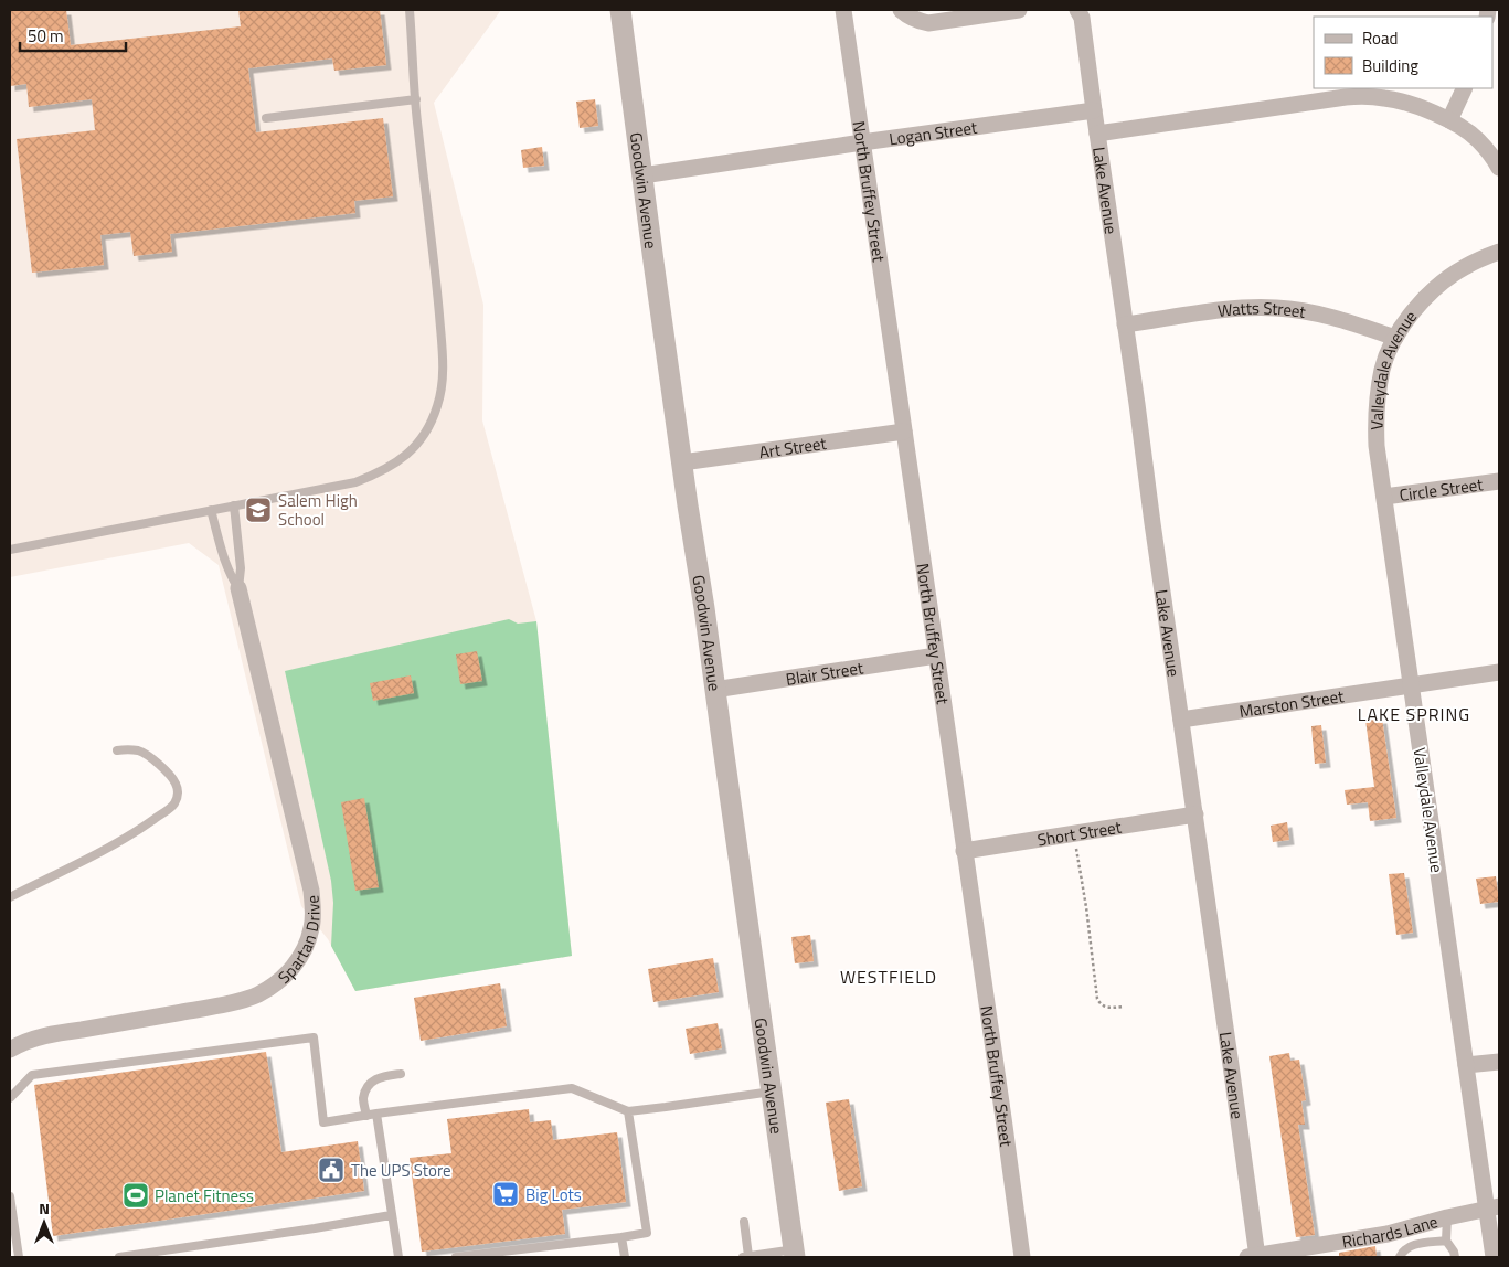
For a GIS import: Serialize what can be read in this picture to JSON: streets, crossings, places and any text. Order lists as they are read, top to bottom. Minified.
{"streets":{"street":["Logan Street","Goodwin Avenue","North Bruffey Street","Lake Avenue","Watts Street","Valleydale Avenue","Art Street","Circle Street","Blair Street","Marston Street","Short Street","Spartan Drive","Richards Lane"]},"crossings":[["Logan Street","Goodwin Avenue"],["Logan Street","North Bruffey Street"],["Logan Street","Lake Avenue"],["Goodwin Avenue","Art Street"],["Goodwin Avenue","Blair Street"],["North Bruffey Street","Art Street"],["North Bruffey Street","Blair Street"],["North Bruffey Street","Short Street"],["Lake Avenue","Watts Street"],["Lake Avenue","Marston Street"],["Lake Avenue","Short Street"],["Lake Avenue","Richards Lane"],["Watts Street","Valleydale Avenue"],["Valleydale Avenue","Circle Street"],["Valleydale Avenue","Marston Street"],["Valleydale Avenue","Richards Lane"]],"districts":["LAKE SPRING","WESTFIELD"],"places":{"school or university":["Salem High School"],"public building":["The UPS Store"],"supermarket":["Big Lots"],"sports":["Planet Fitness"]},"legend":["Road","Building"],"scale_bar":"50 m","north":"top"}
